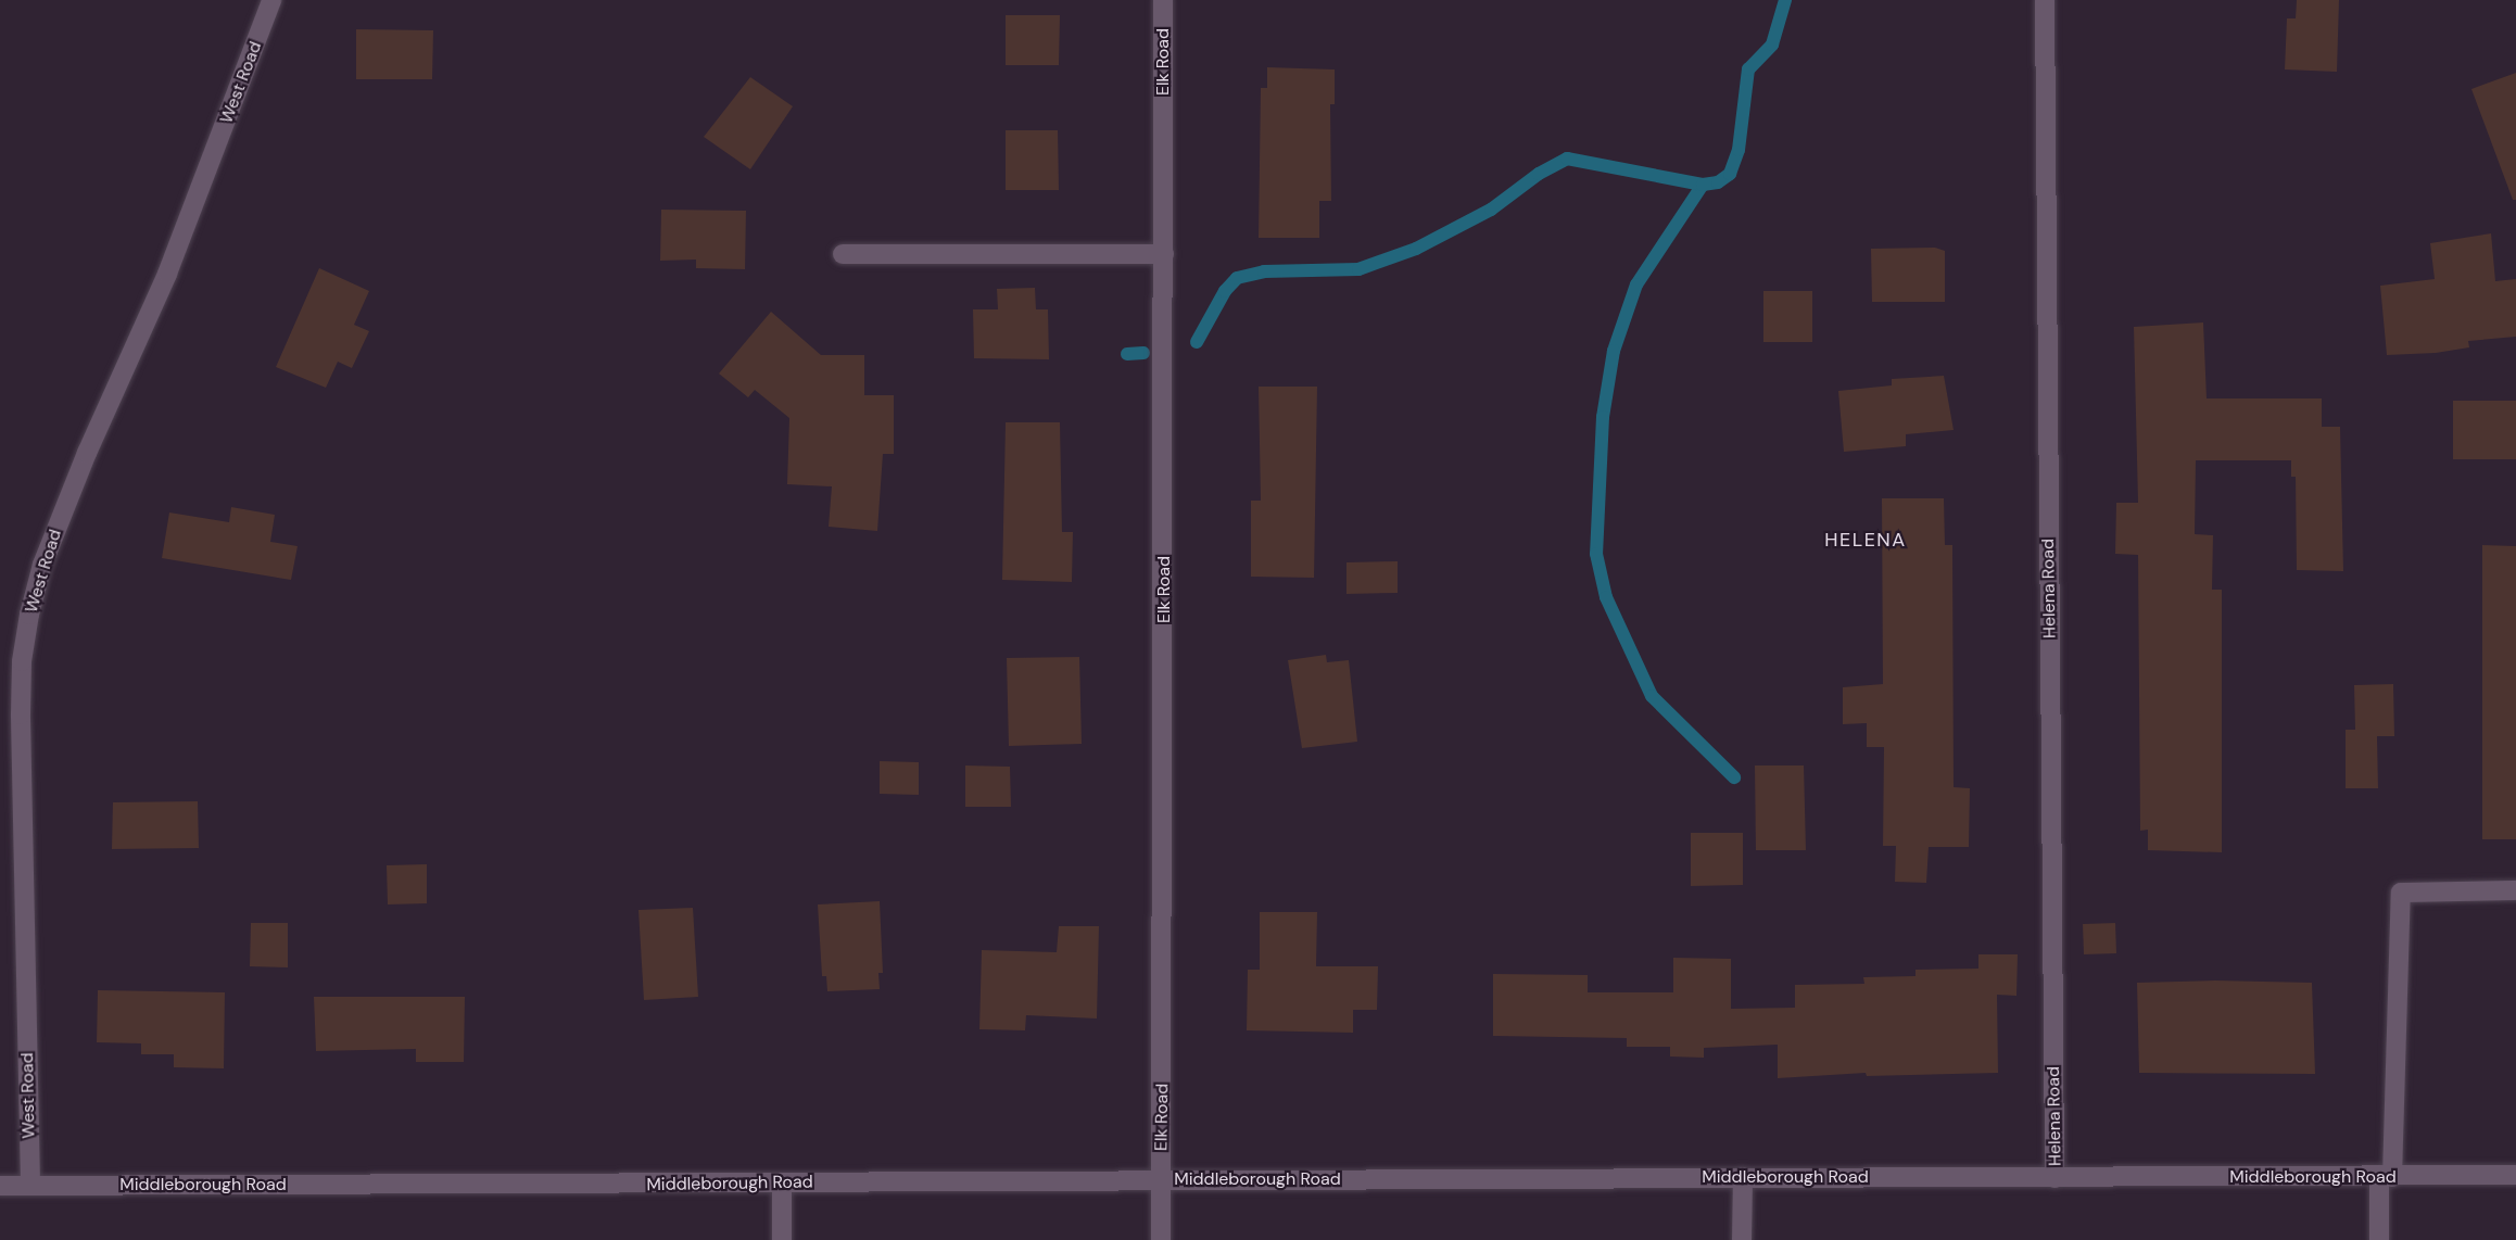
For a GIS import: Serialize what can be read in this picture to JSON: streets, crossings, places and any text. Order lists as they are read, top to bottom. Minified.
{"streets":{"street":["Elk Road","West Road","Helena Road","Middleborough Road"]},"crossings":[["Elk Road","Middleborough Road"],["West Road","Middleborough Road"],["Helena Road","Middleborough Road"]],"districts":["HELENA"]}
